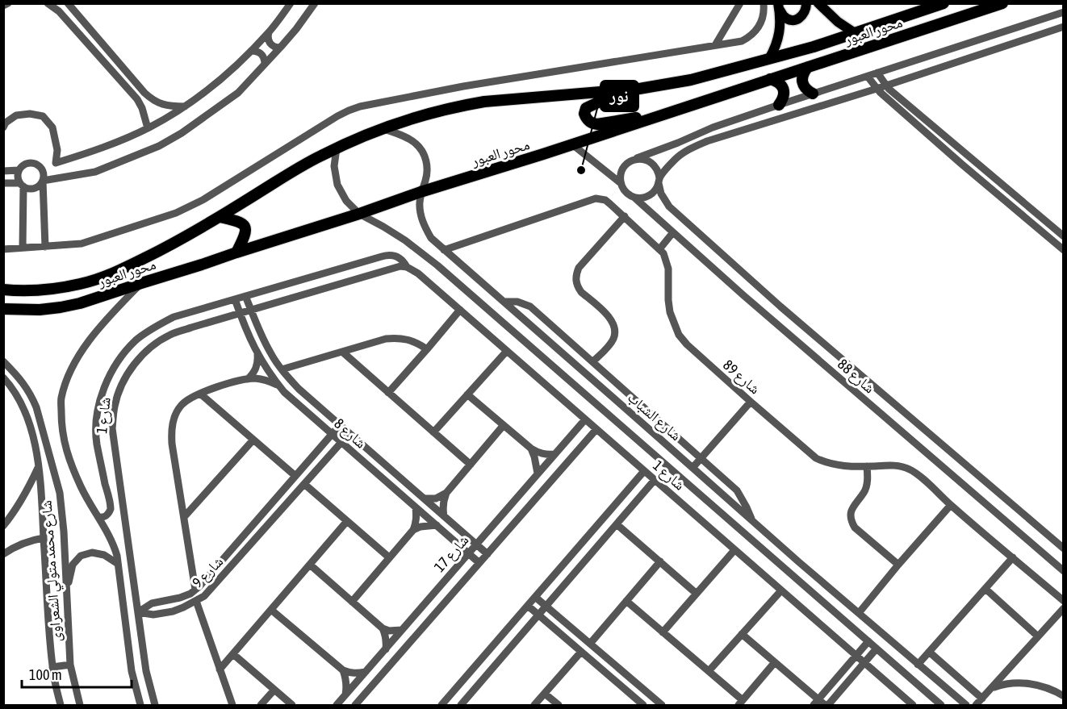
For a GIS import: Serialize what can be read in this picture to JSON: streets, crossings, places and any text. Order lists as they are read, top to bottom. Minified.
{"streets":{"highway":["محور العبور"],"street":["شارع 88","شارع 89","شارع 1","شارع الشباب","شارع 8","شارع 17","شارع محمد متولي الشعراوى","شارع 9"]},"crossings":[["محور العبور","شارع الشباب"],["شارع 89","شارع الشباب"],["شارع 1","شارع 8"],["شارع 1","شارع 17"],["شارع 1","شارع 9"],["شارع 8","شارع 17"],["شارع 8","شارع 9"]],"places":["نور"],"scale_bar":"100 m"}
